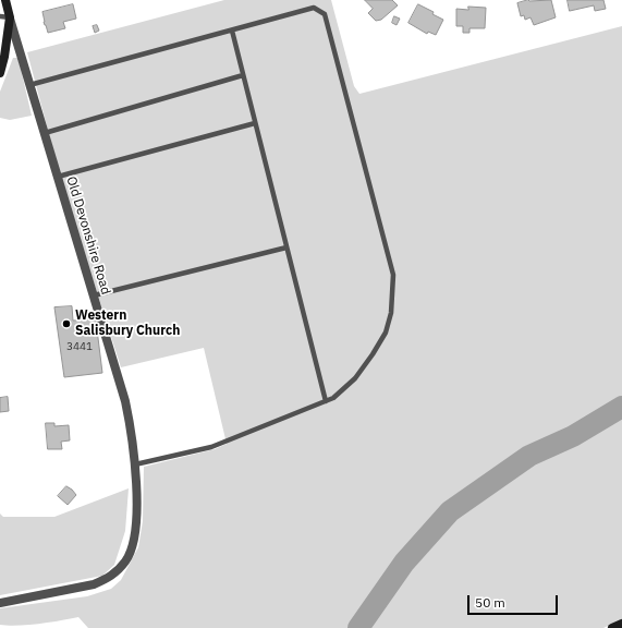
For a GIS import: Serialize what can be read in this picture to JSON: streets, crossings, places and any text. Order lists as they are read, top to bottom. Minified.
{"streets":{"street":["Old Devonshire Road"]},"places":["Western Salisbury Church"],"house_numbers":["3441"],"scale_bar":"50 m"}
